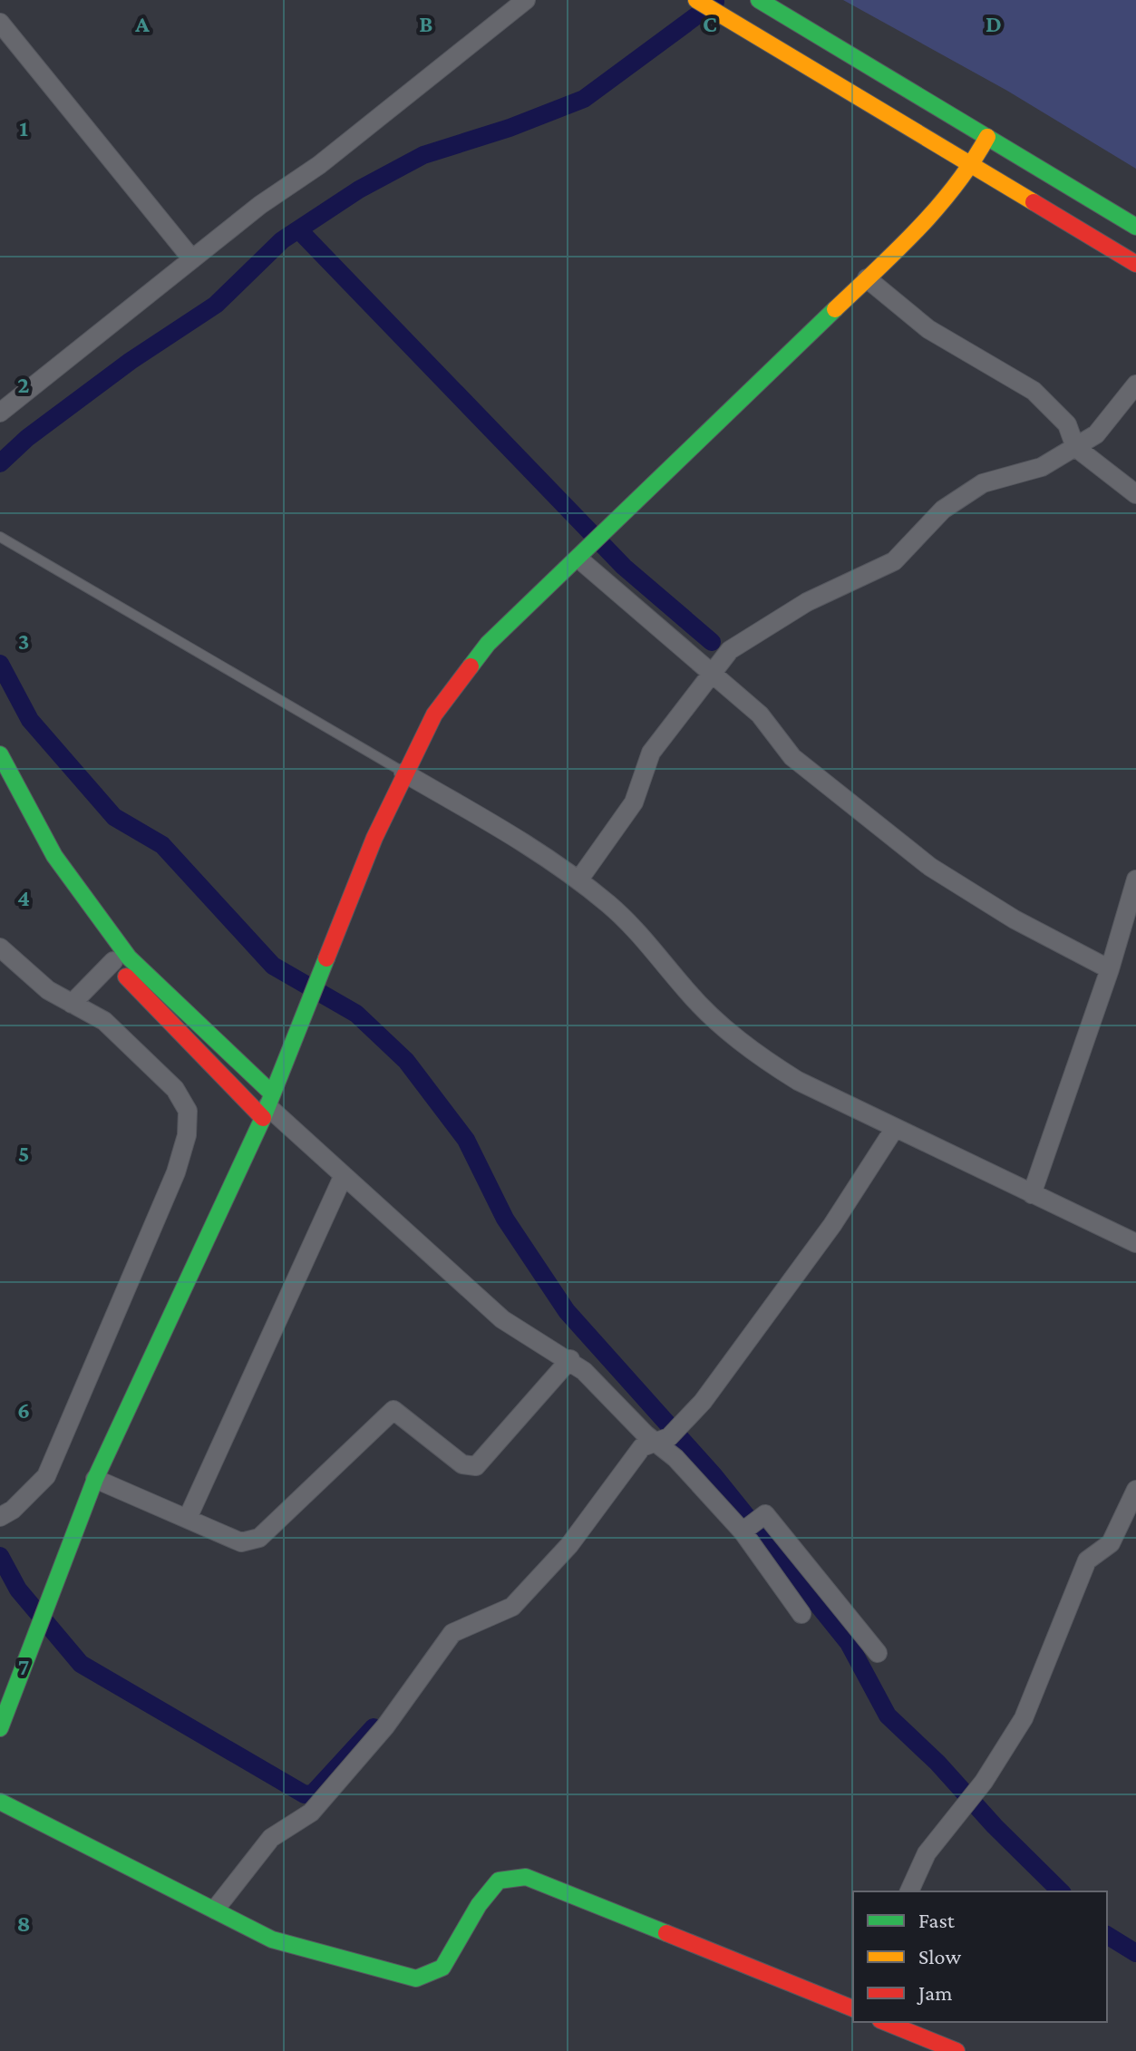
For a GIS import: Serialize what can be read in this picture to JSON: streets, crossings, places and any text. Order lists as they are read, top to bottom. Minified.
{"legend":["Fast","Slow","Jam"],"grid":{"columns":["A","B","C","D"],"rows":["1","2","3","4","5","6","7","8"]}}
